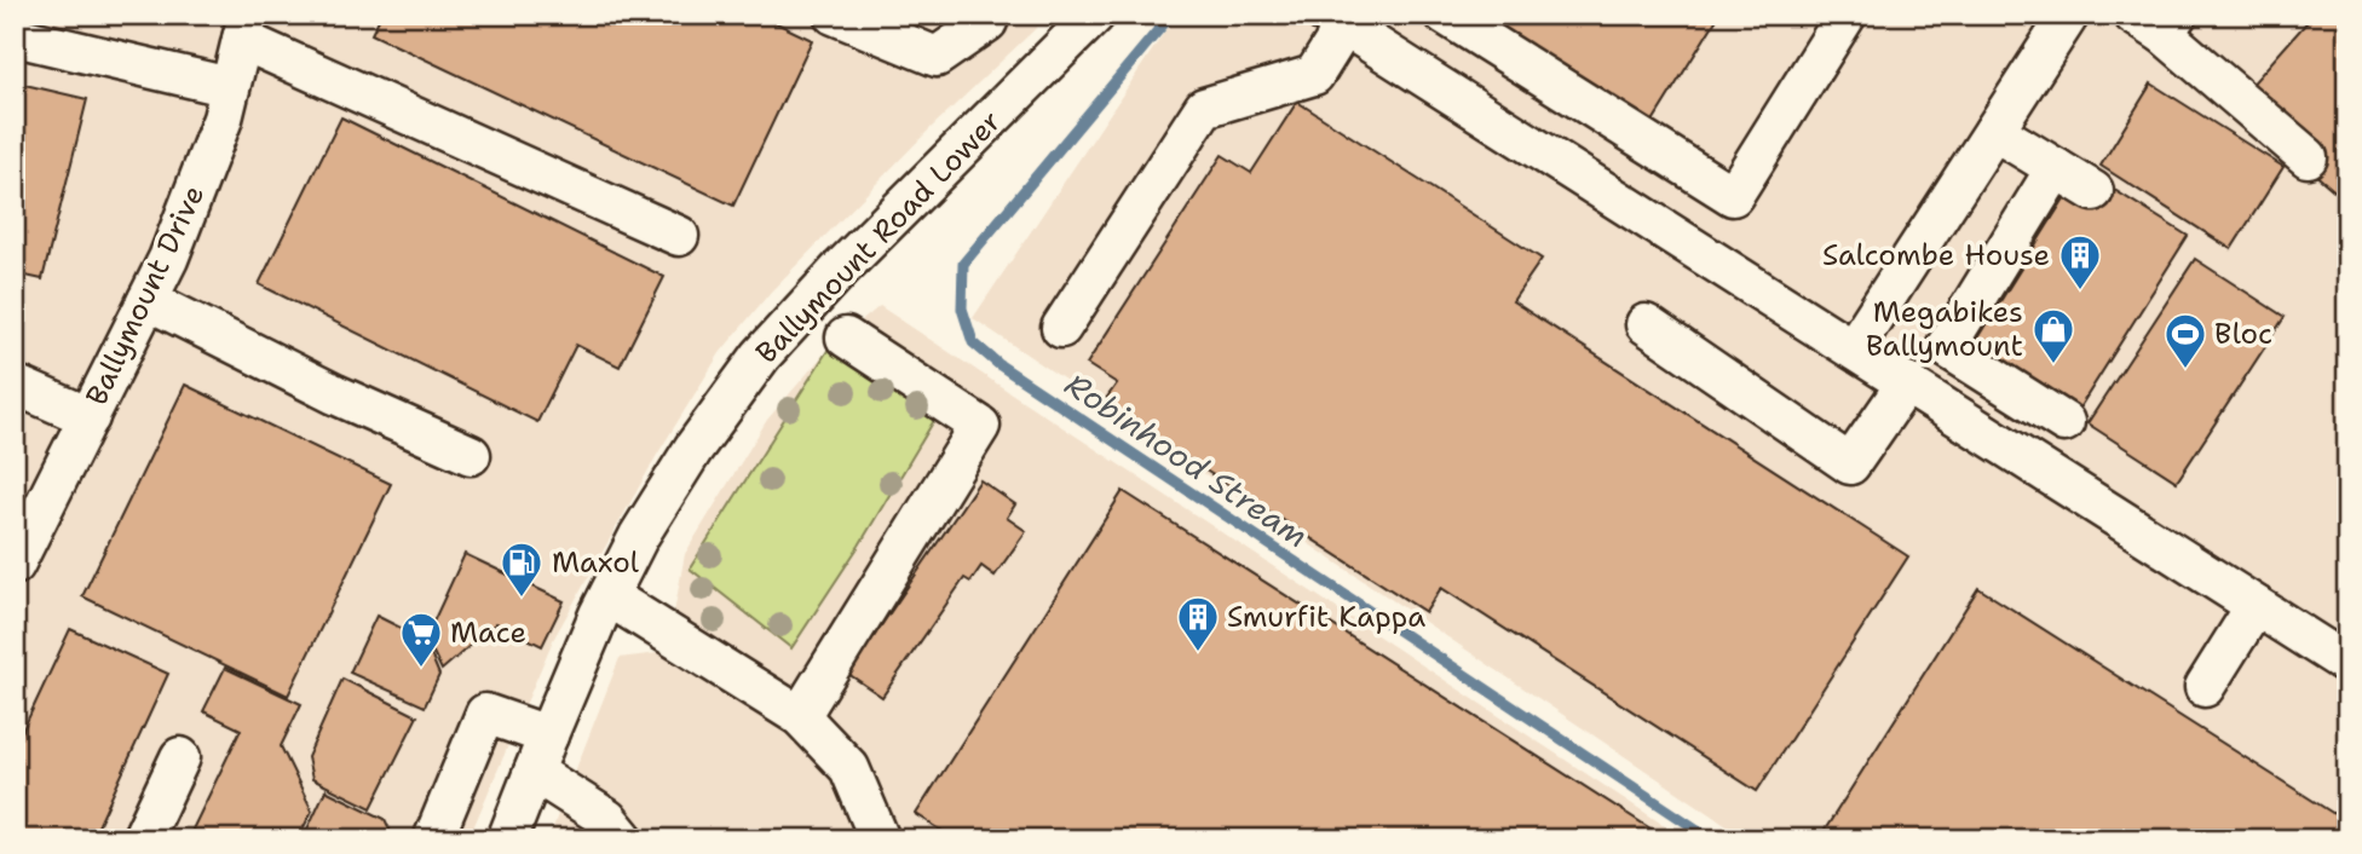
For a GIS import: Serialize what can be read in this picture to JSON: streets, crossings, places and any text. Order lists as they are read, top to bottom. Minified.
{"streets":{"street":["Ballymount Road Lower","Ballymount Drive"]},"water":["Robinhood Stream"],"places":{"building":["Salcombe House","Smurfit Kappa"],"shop":["Megabikes Ballymount"],"sports":["Bloc"],"fuel station":["Maxol"],"supermarket":["Mace"]}}
